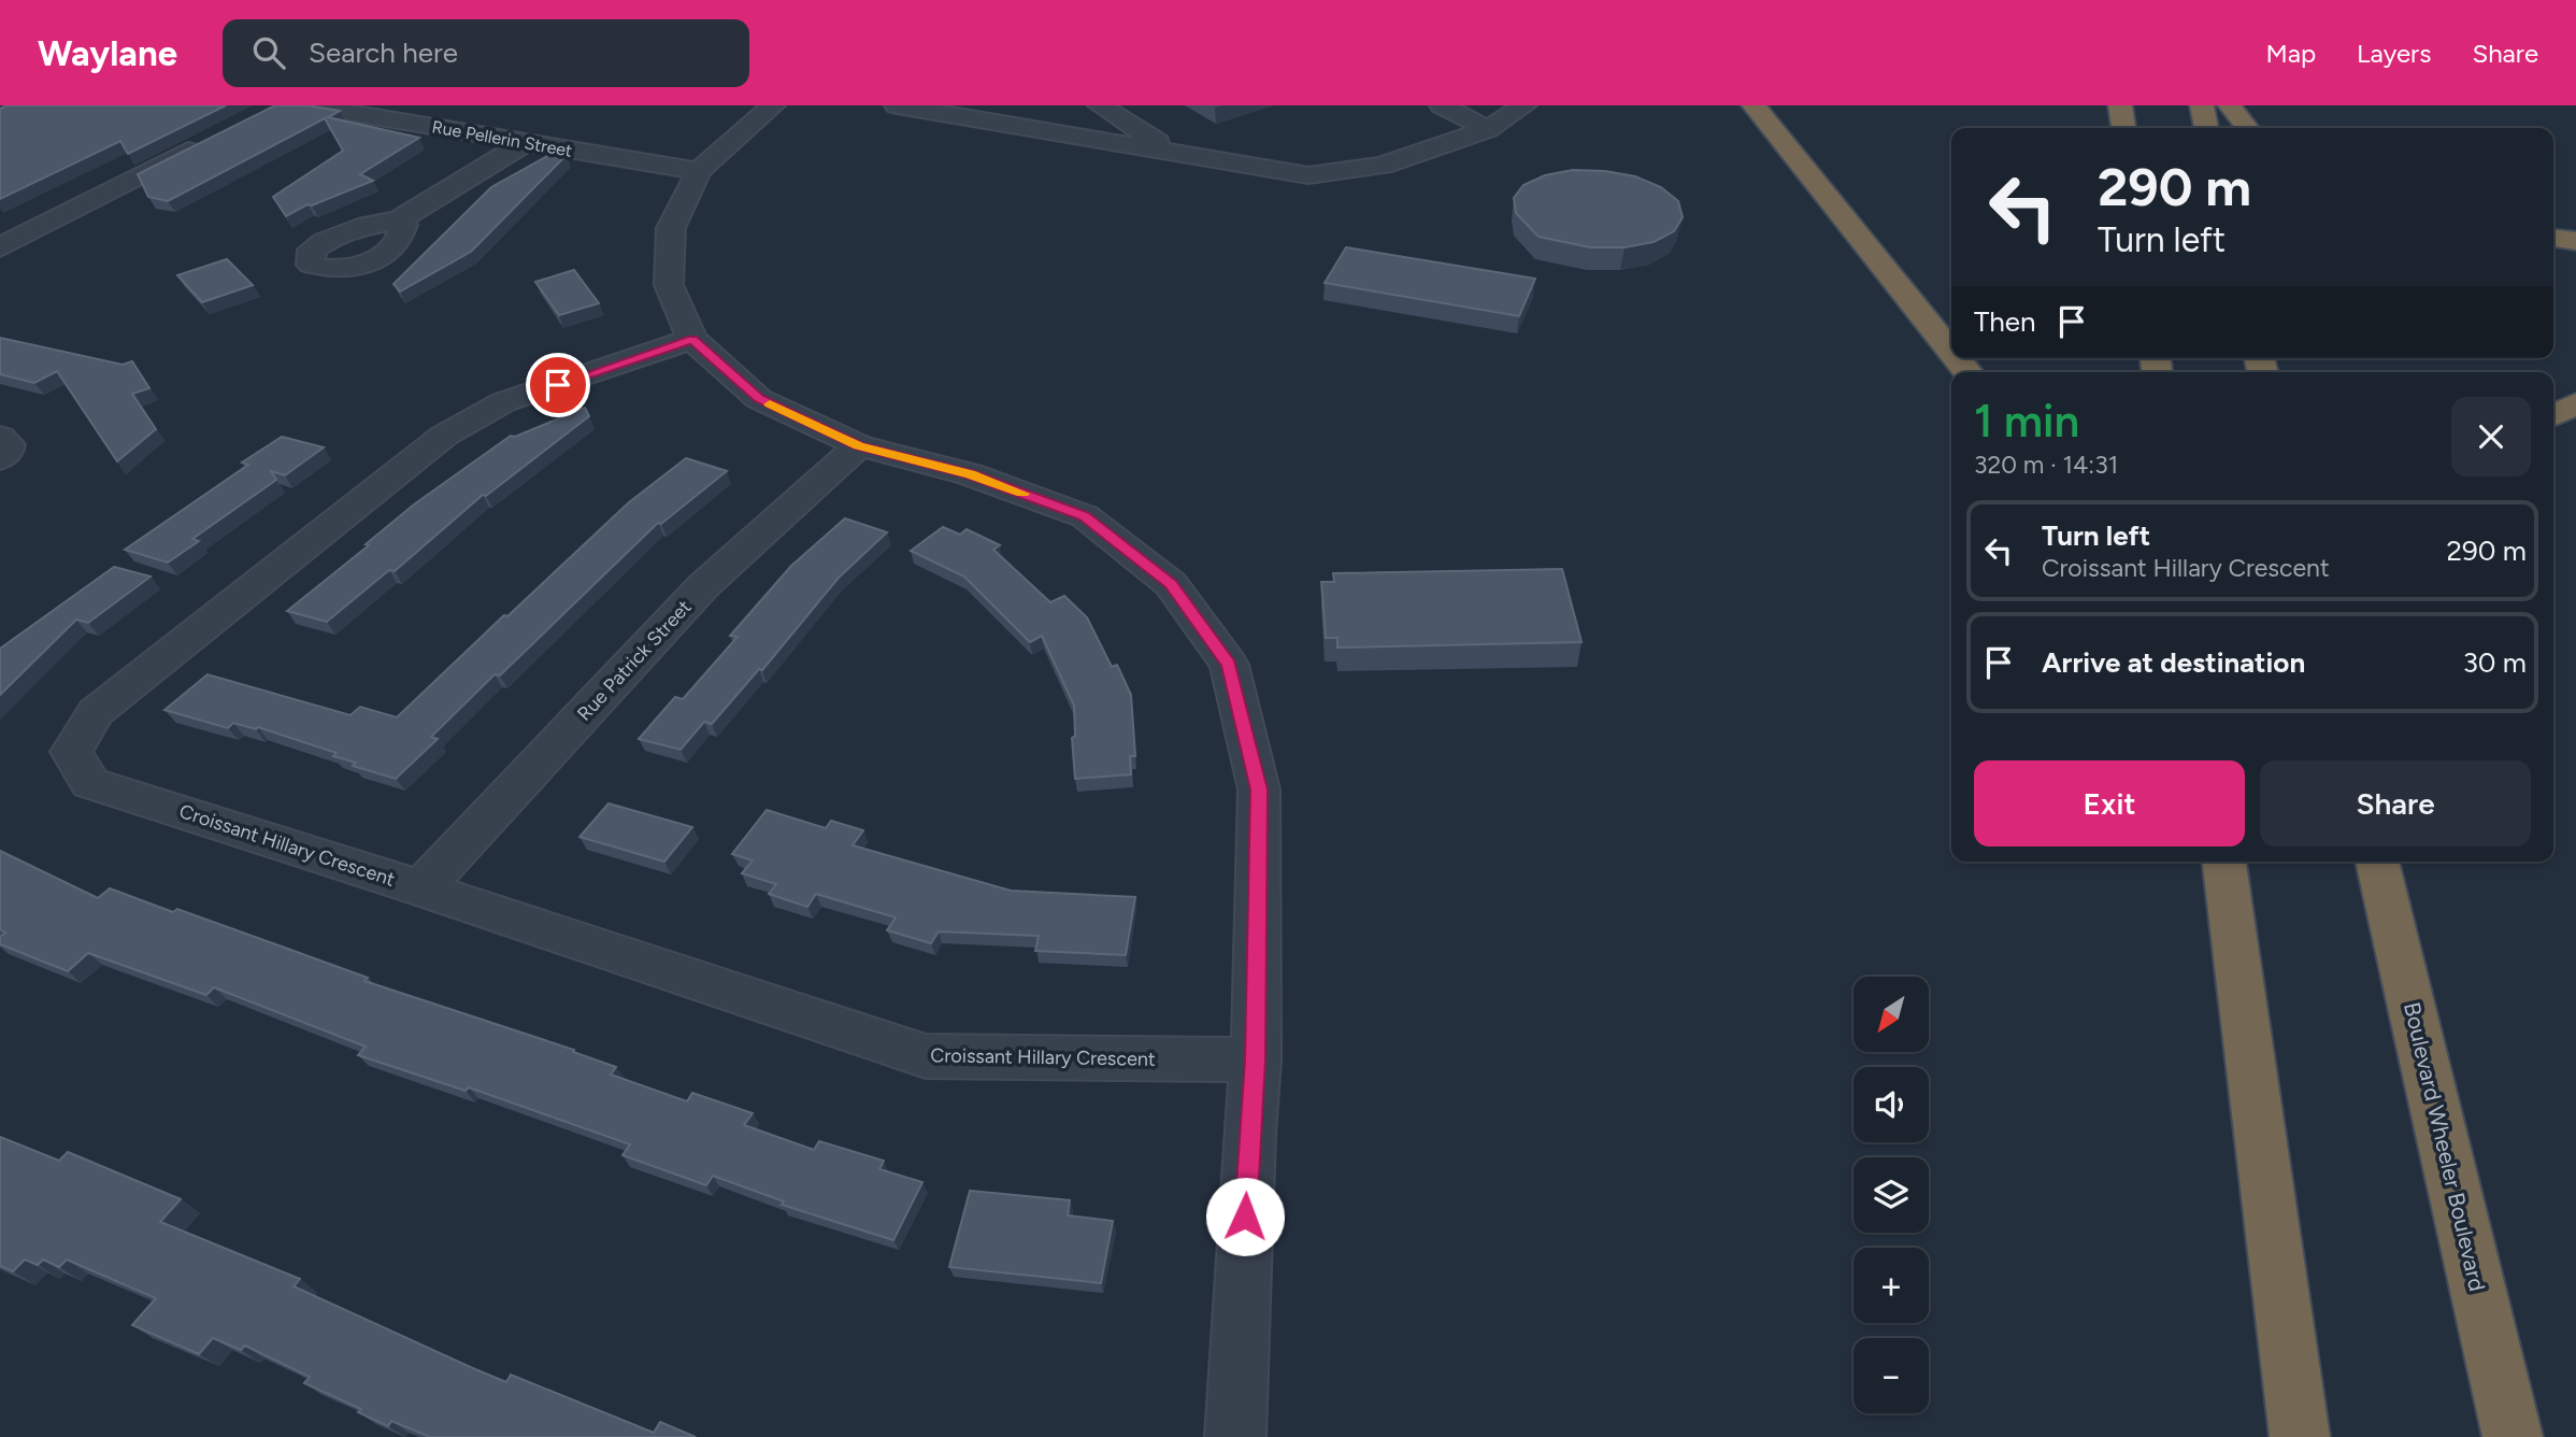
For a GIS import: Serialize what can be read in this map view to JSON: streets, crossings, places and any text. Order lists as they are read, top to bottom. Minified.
{"streets":{"highway":["Boulevard Wheeler Boulevard"],"street":["Rue Pellerin Street","Rue Patrick Street","Croissant Hillary Crescent"]},"crossings":[["Rue Patrick Street","Croissant Hillary Crescent"]],"north":"bottom left","page":{"header":"Waylane","search":"Search here","nav":["Map","Layers","Share"],"turn":["290 m","Turn left"],"then":"Then","heading":["1 min","320 m · 14:31"],"list":[{"name":"Turn left","note":"Croissant Hillary Crescent","value":"290 m"},{"name":"Arrive at destination","value":"30 m"}],"buttons":["Exit","Share"],"map_buttons":["+","−"]}}
